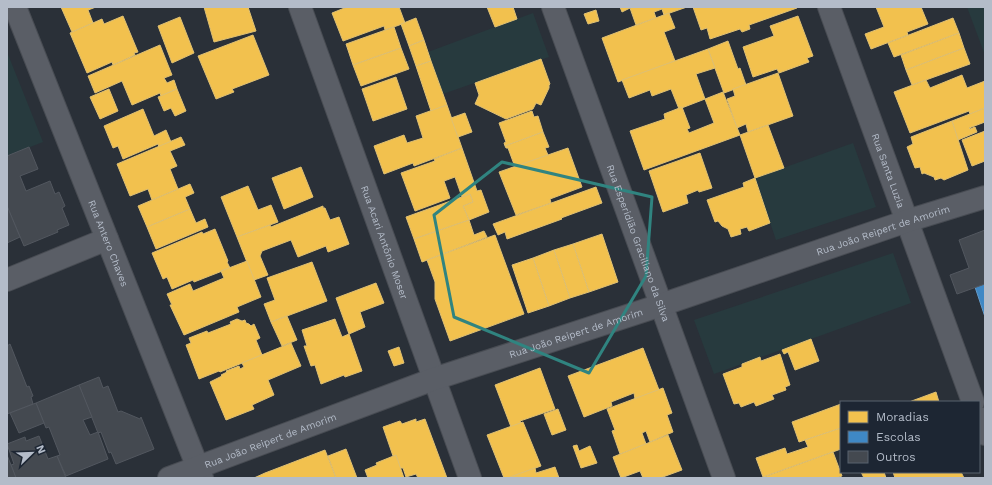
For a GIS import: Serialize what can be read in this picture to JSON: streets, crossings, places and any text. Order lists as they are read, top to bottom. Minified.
{"streets":{"street":["Rua Santa Luzia","Rua João Reipert de Amorim","Rua Antero Chaves","Rua Acari Antônio Moser","Rua Esperidião Graciliano da Silva"]},"crossings":[["Rua Santa Luzia","Rua João Reipert de Amorim"],["Rua João Reipert de Amorim","Rua Antero Chaves"],["Rua João Reipert de Amorim","Rua Acari Antônio Moser"],["Rua João Reipert de Amorim","Rua Esperidião Graciliano da Silva"]],"legend":["Moradias","Escolas","Outros"],"north":"top right"}
